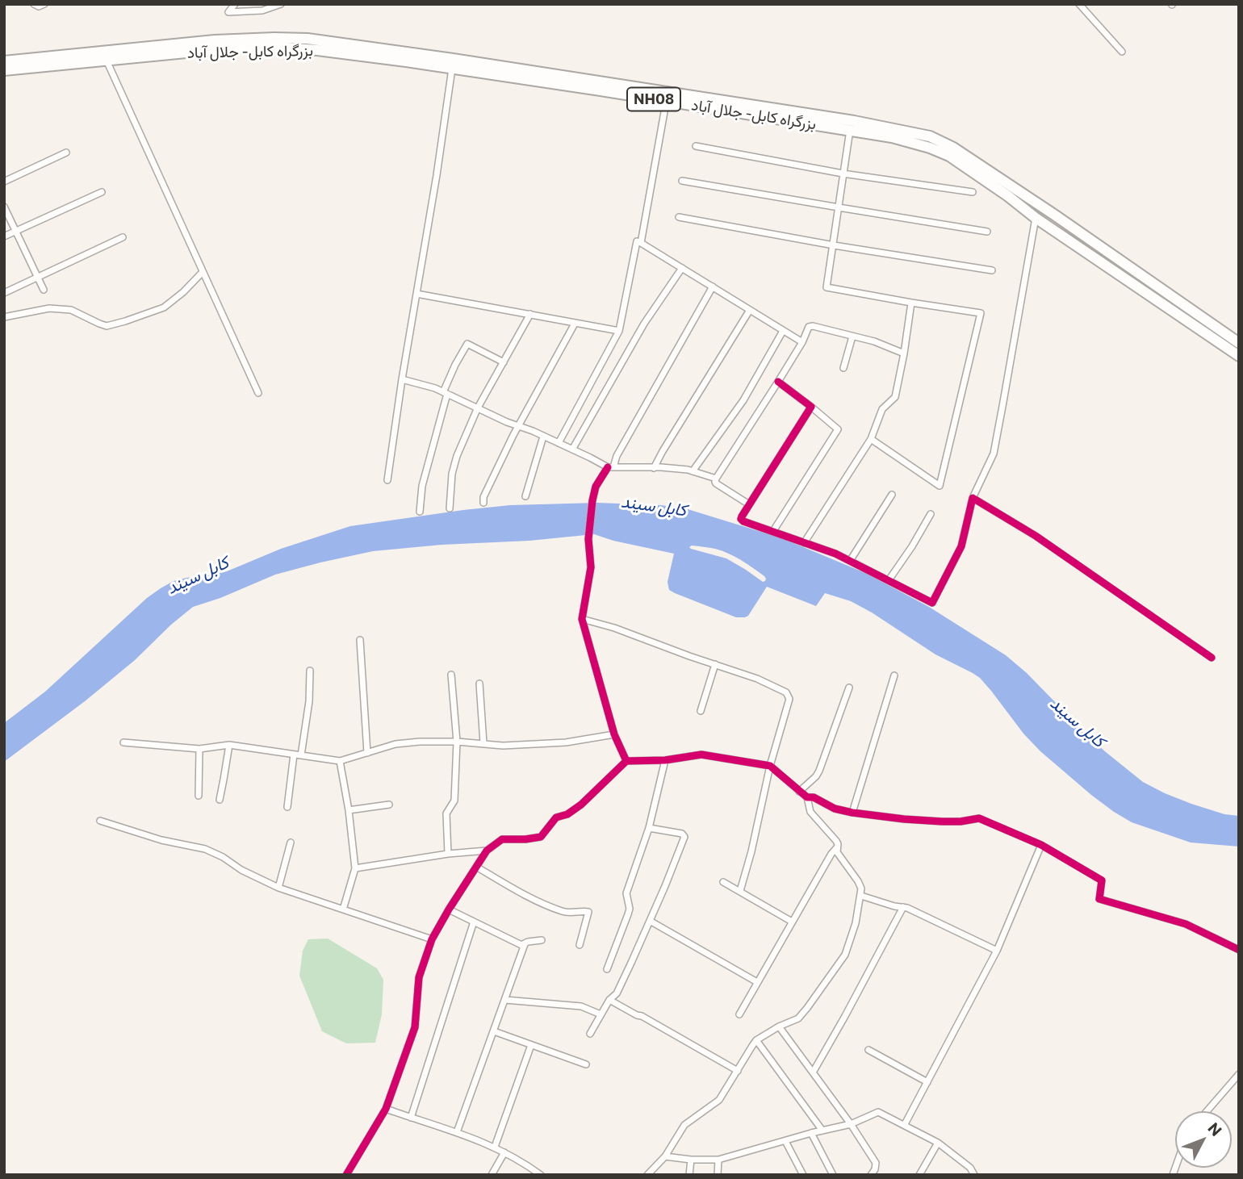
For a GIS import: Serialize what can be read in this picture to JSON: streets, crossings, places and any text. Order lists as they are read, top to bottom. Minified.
{"streets":{"highway":["بزرگراه کابل- جلال آباد","NH08"]},"water":["کابل سيند"],"north":"top right"}
